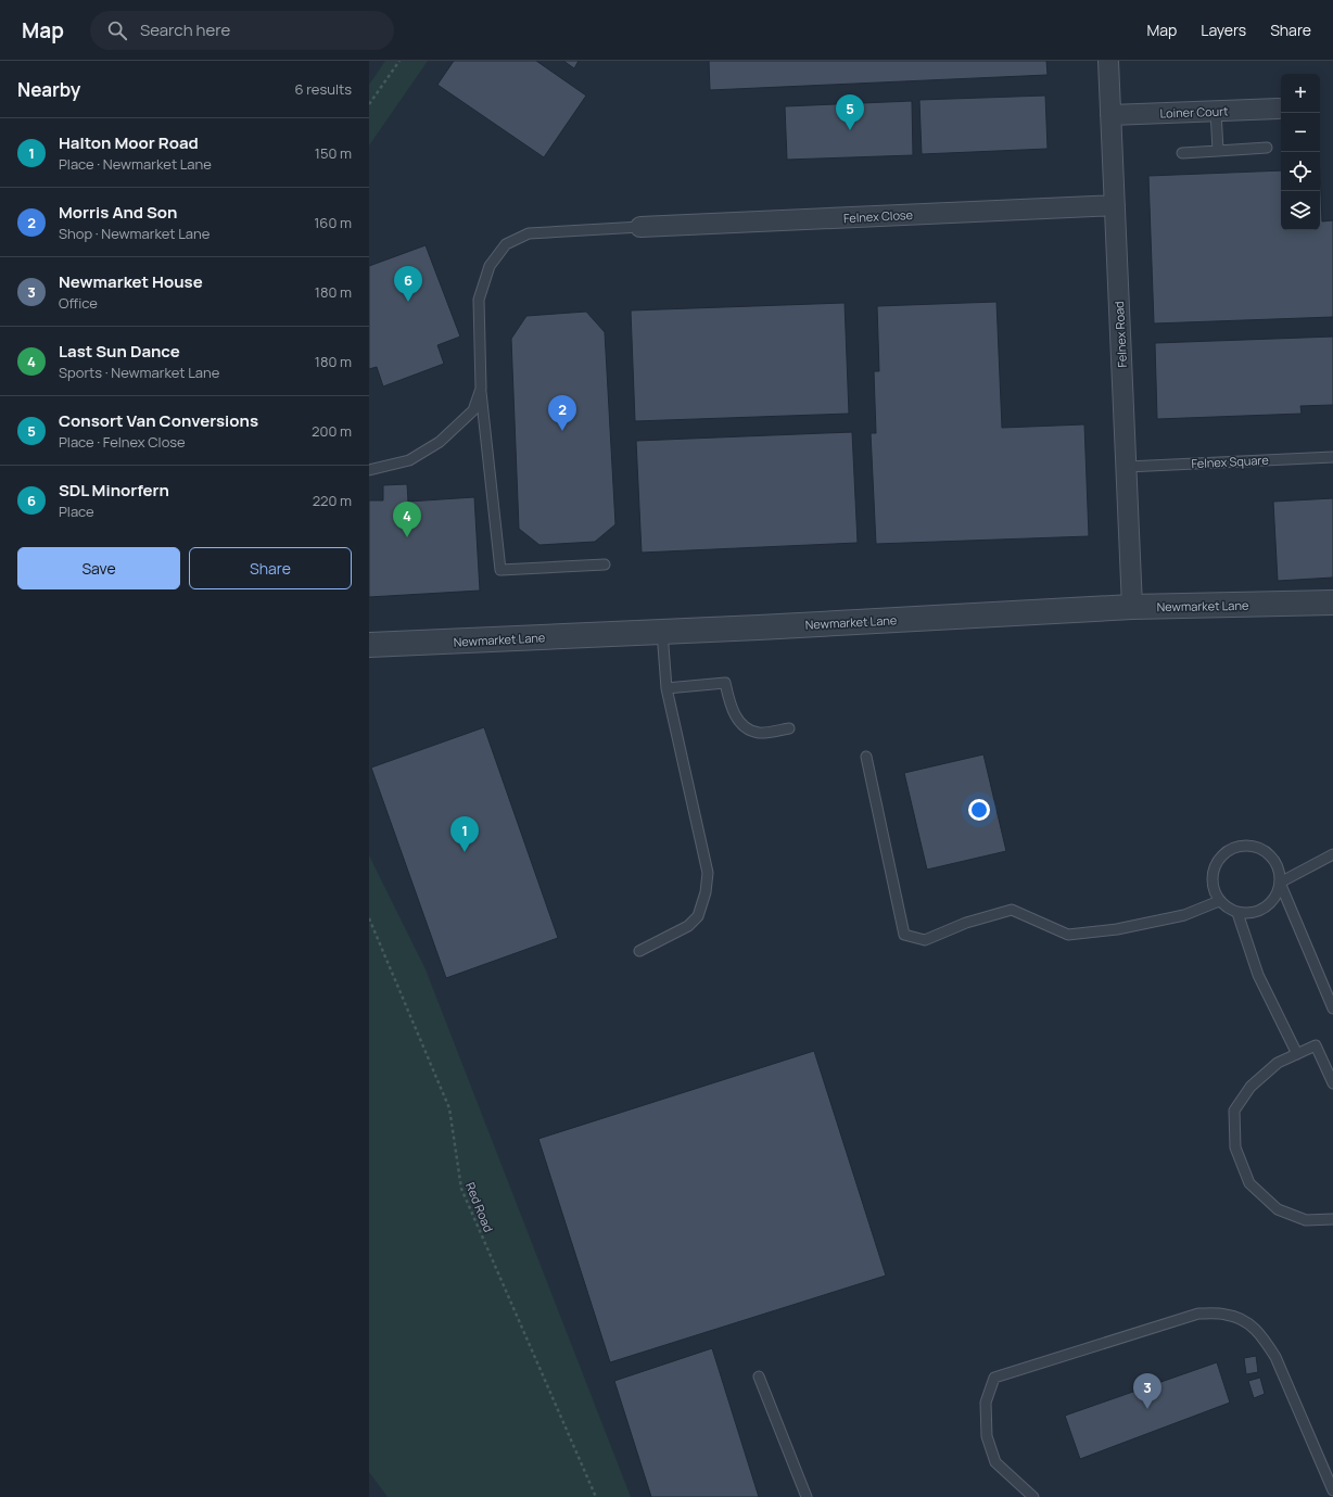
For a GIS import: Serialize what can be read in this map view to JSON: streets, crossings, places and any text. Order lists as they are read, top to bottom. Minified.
{"streets":{"street":["Loiner Court","Felnex Close","Felnex Road","Newmarket Lane"],"lane":["Felnex Square"],"path":["Red Road"]},"crossings":[["Loiner Court","Felnex Road"],["Felnex Close","Felnex Road"],["Felnex Road","Felnex Square"],["Felnex Road","Newmarket Lane"]],"page":{"header":"Map","search":"Search here","nav":["Map","Layers","Share"],"heading":["Nearby","6 results"],"map_buttons":["+","−"],"pins":["5","6","2","4","1","3"],"list":[{"mark":"1","name":"Halton Moor Road","note":"Place · Newmarket Lane","value":"150 m"},{"mark":"2","name":"Morris And Son","note":"Shop · Newmarket Lane","value":"160 m"},{"mark":"3","name":"Newmarket House","note":"Office","value":"180 m"},{"mark":"4","name":"Last Sun Dance","note":"Sports · Newmarket Lane","value":"180 m"},{"mark":"5","name":"Consort Van Conversions","note":"Place · Felnex Close","value":"200 m"},{"mark":"6","name":"SDL Minorfern","note":"Place","value":"220 m"}],"buttons":["Save","Share"]}}
